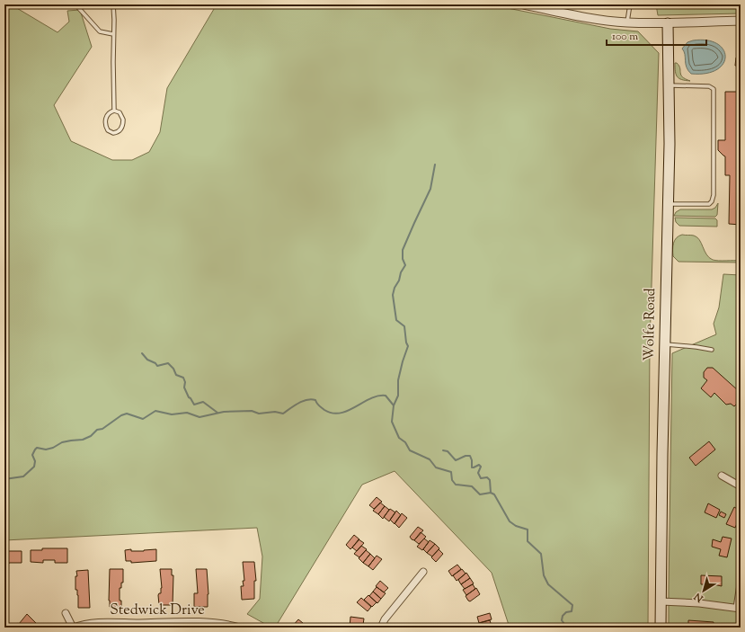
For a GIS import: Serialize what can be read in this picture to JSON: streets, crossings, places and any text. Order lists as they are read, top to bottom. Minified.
{"streets":{"main road":["Wolfe Road"],"street":["Stedwick Drive"]},"scale_bar":"100 m","north":"bottom left"}
